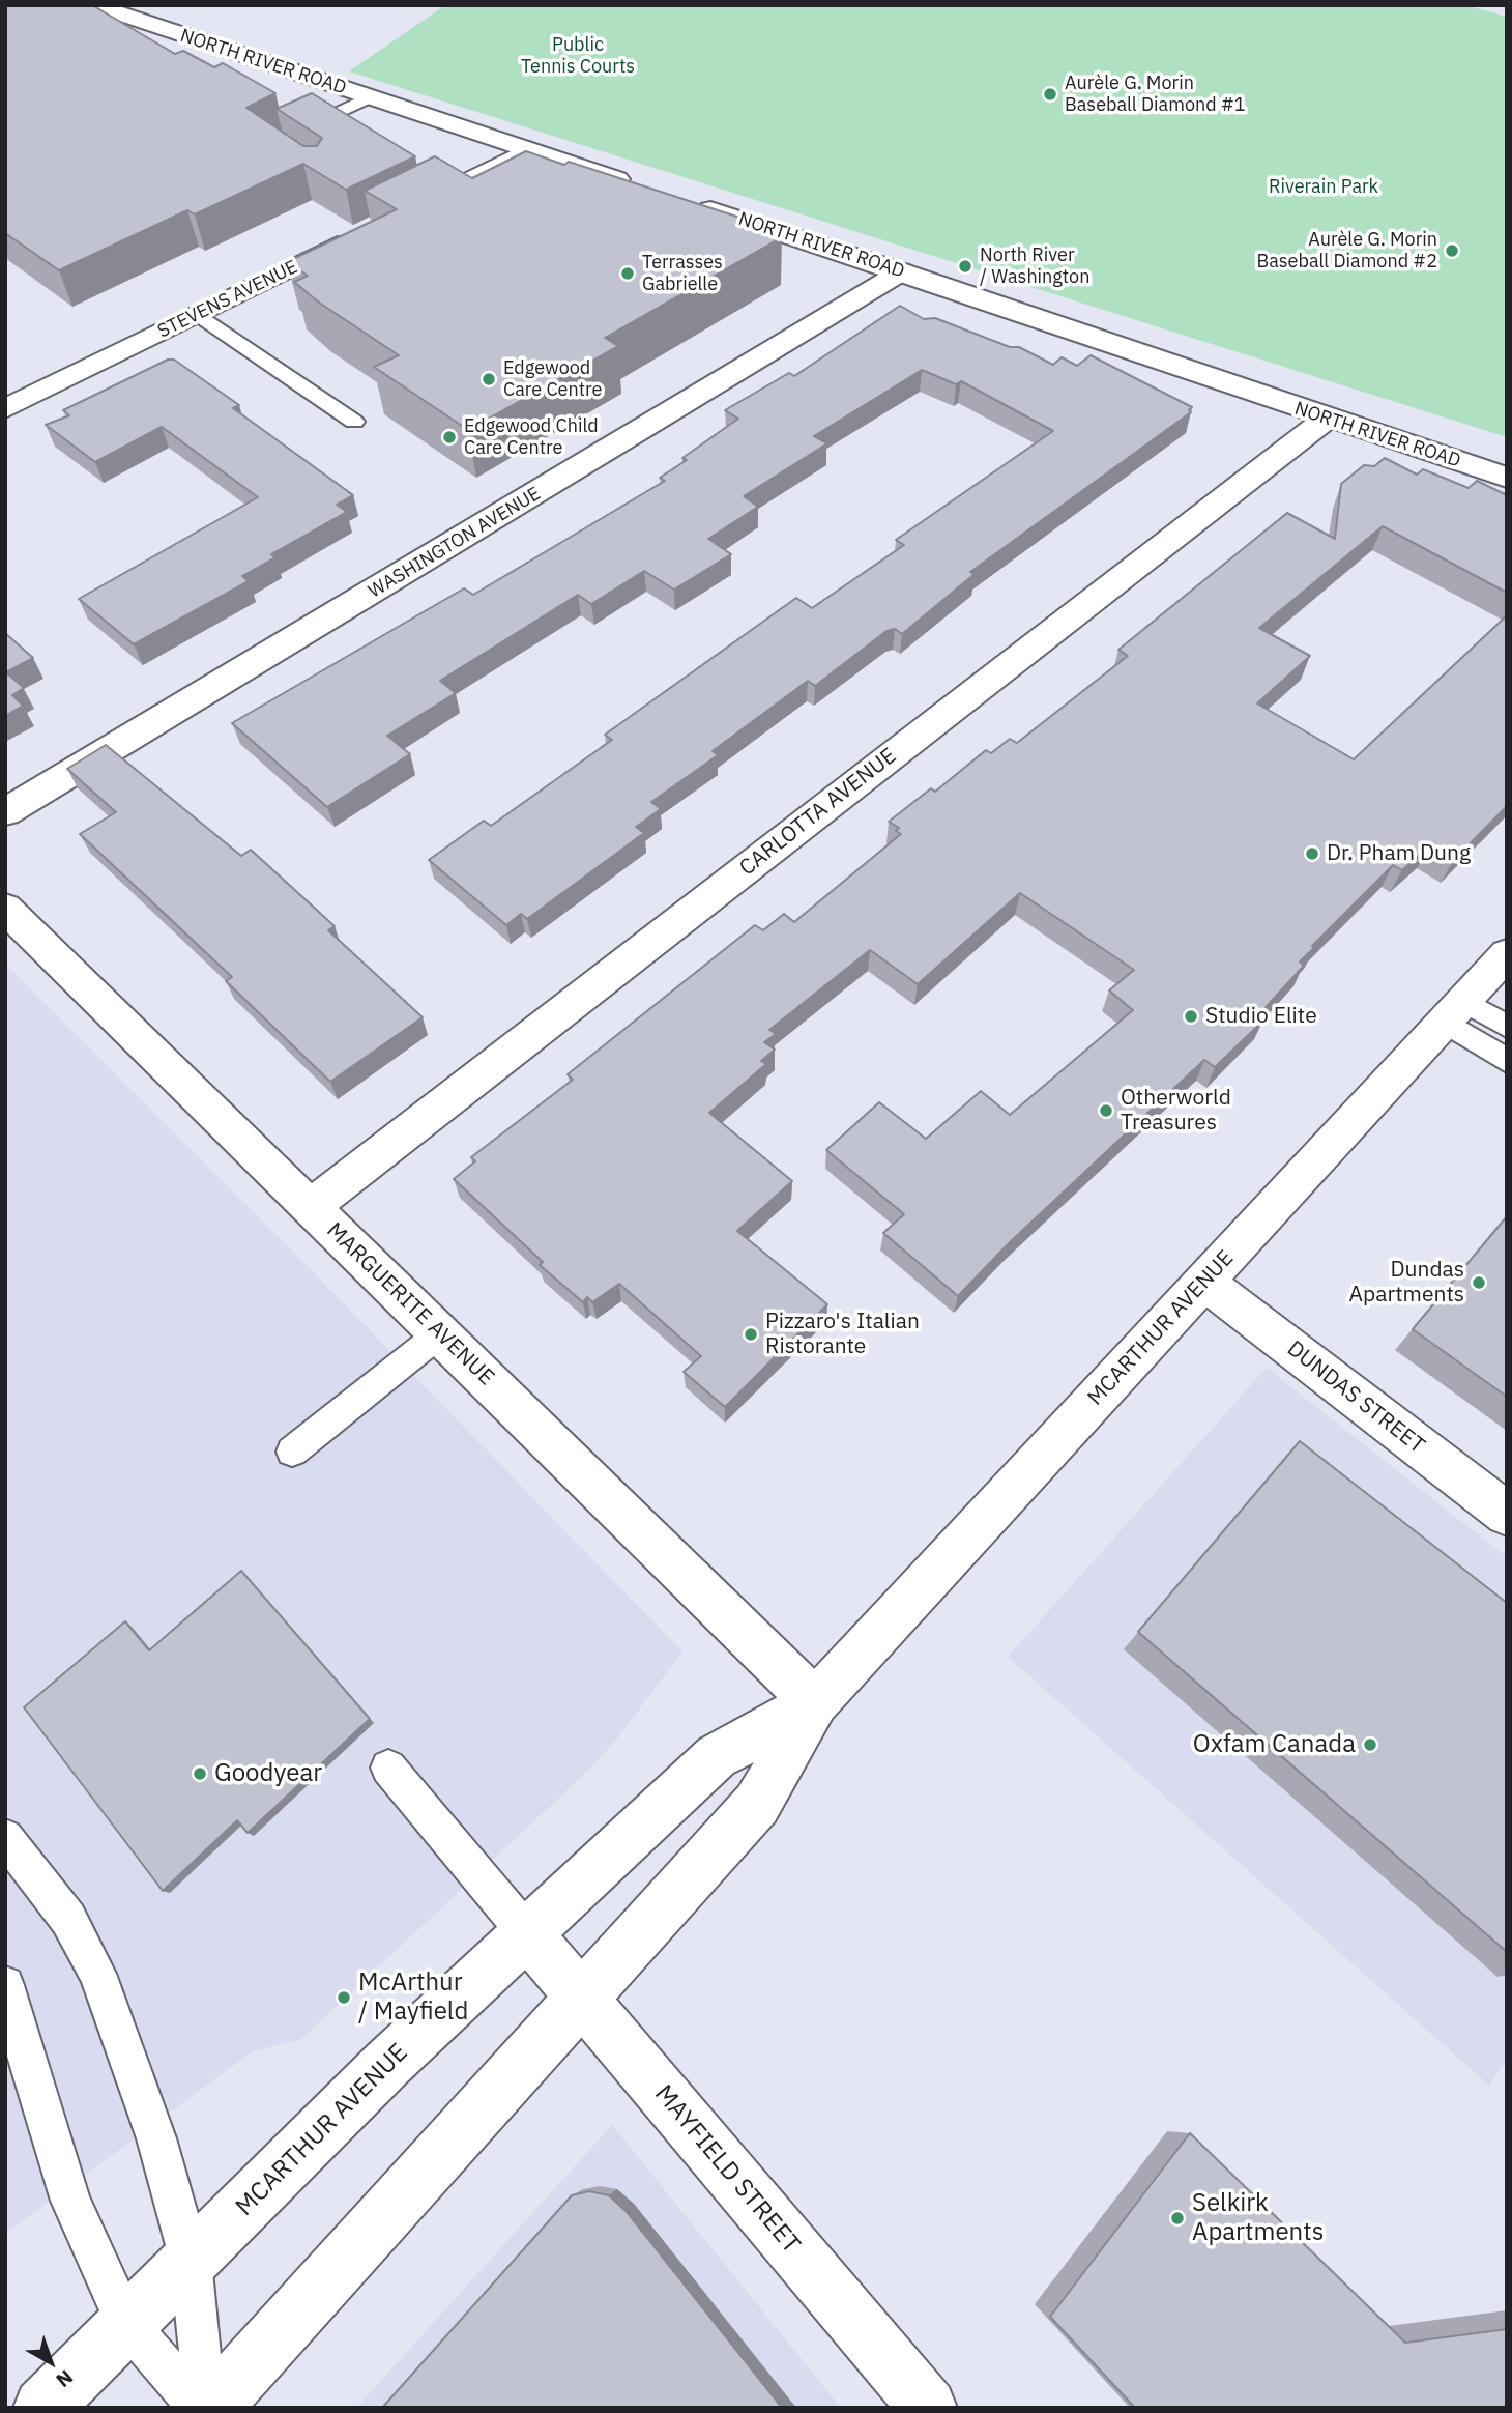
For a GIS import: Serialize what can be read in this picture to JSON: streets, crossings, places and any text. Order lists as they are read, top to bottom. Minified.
{"streets":{"street":["NORTH RIVER ROAD","STEVENS AVENUE","WASHINGTON AVENUE","CARLOTTA AVENUE","MARGUERITE AVENUE","MCARTHUR AVENUE","DUNDAS STREET","MAYFIELD STREET"]},"crossings":[["NORTH RIVER ROAD","WASHINGTON AVENUE"],["NORTH RIVER ROAD","CARLOTTA AVENUE"],["CARLOTTA AVENUE","MARGUERITE AVENUE"],["MARGUERITE AVENUE","MCARTHUR AVENUE"],["MCARTHUR AVENUE","DUNDAS STREET"],["MCARTHUR AVENUE","MAYFIELD STREET"]],"parks":["Public Tennis Courts","Riverain Park"],"places":["Aurèle G. Morin Baseball Diamond #1","Aurèle G. Morin Baseball Diamond #2","North River / Washington","Terrasses Gabrielle","Edgewood Care Centre","Edgewood Child Care Centre","Dr. Pham Dung","Studio Elite","Otherworld Treasures","Dundas Apartments","Pizzaro's Italian Ristorante","Oxfam Canada","Goodyear","McArthur / Mayfield","Selkirk Apartments"],"north":"bottom right"}
